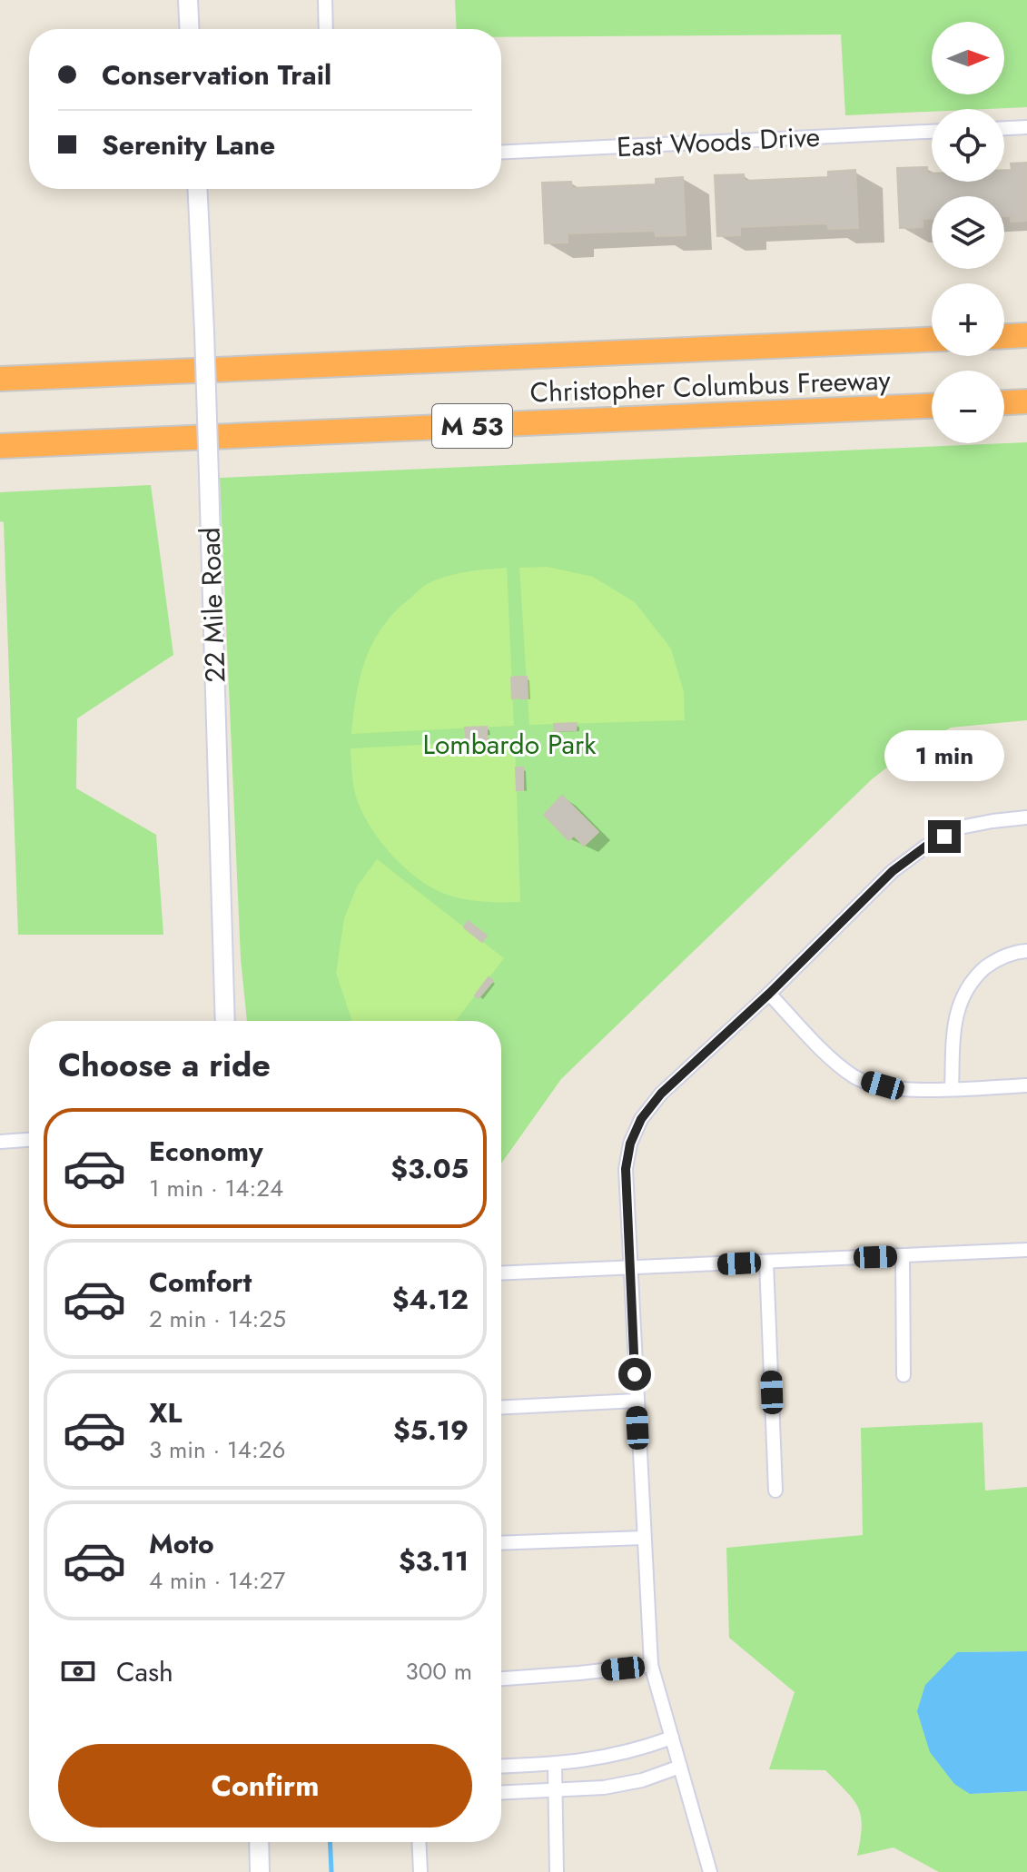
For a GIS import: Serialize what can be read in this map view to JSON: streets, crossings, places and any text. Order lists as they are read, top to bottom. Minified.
{"streets":{"highway":["Christopher Columbus Freeway","M 53"],"street":["East Woods Drive","22 Mile Road"]},"parks":["Lombardo Park"],"north":"right","page":{"map_buttons":["+","−"],"banner":["Conservation Trail","Serenity Lane"],"bubble":"1 min","heading":"Choose a ride","list":[{"name":"Economy","note":"1 min · 14:24","value":"$3.05"},{"name":"Comfort","note":"2 min · 14:25","value":"$4.12"},{"name":"XL","note":"3 min · 14:26","value":"$5.19"},{"name":"Moto","note":"4 min · 14:27","value":"$3.11"}],"pay":["Cash","300 m"],"buttons":"Confirm"}}
